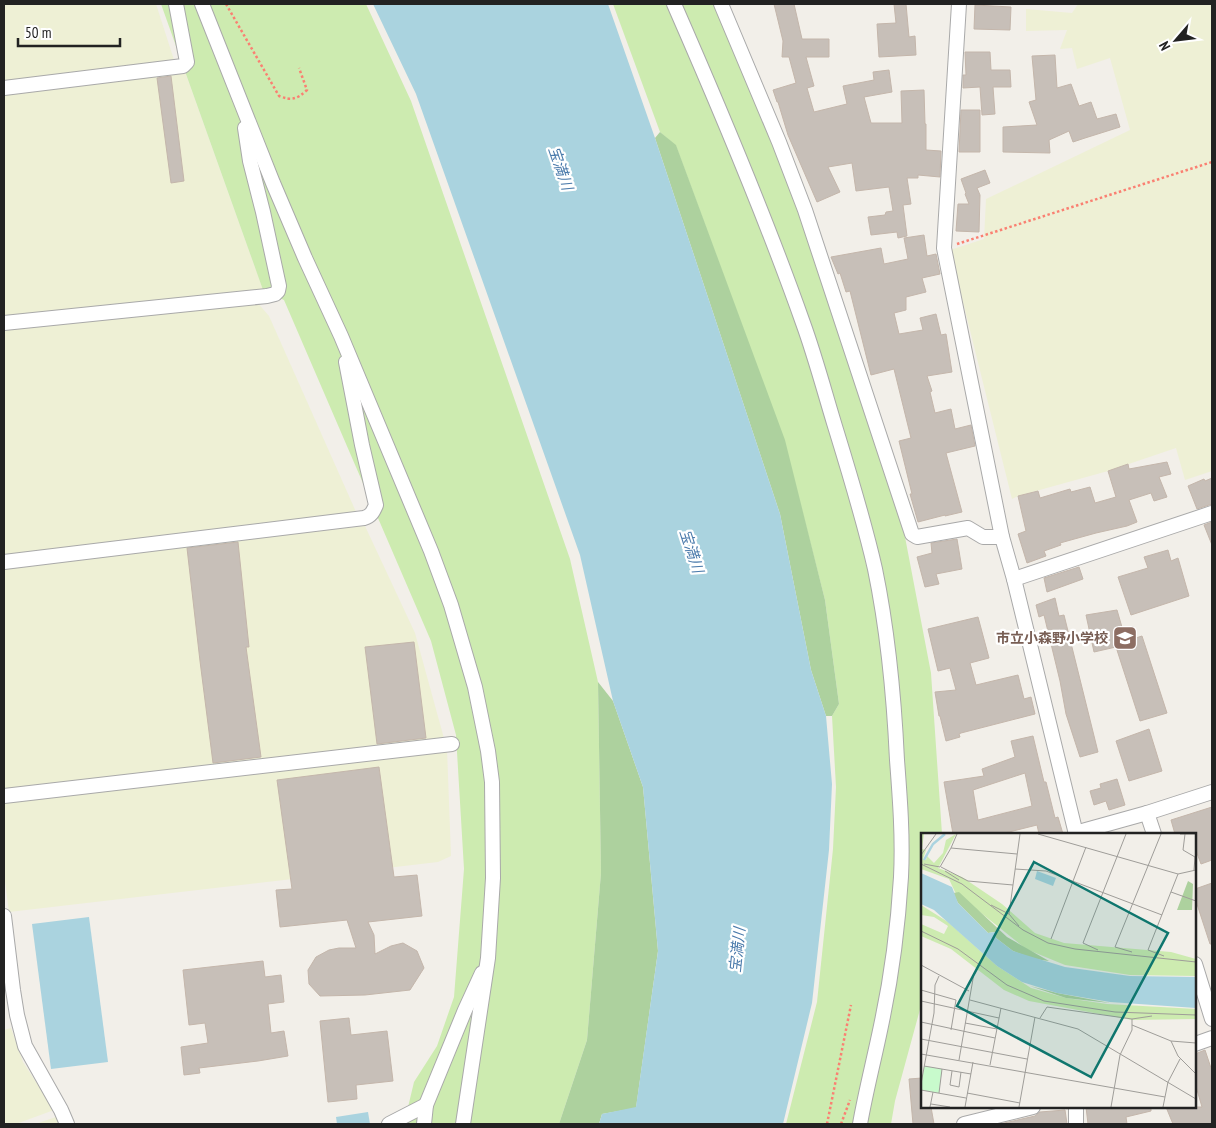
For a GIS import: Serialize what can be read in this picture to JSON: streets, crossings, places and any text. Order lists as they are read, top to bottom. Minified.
{"water":["宝満川"],"places":{"school or university":["市立小森野小学校"]},"scale_bar":"50 m","north":"bottom left"}
